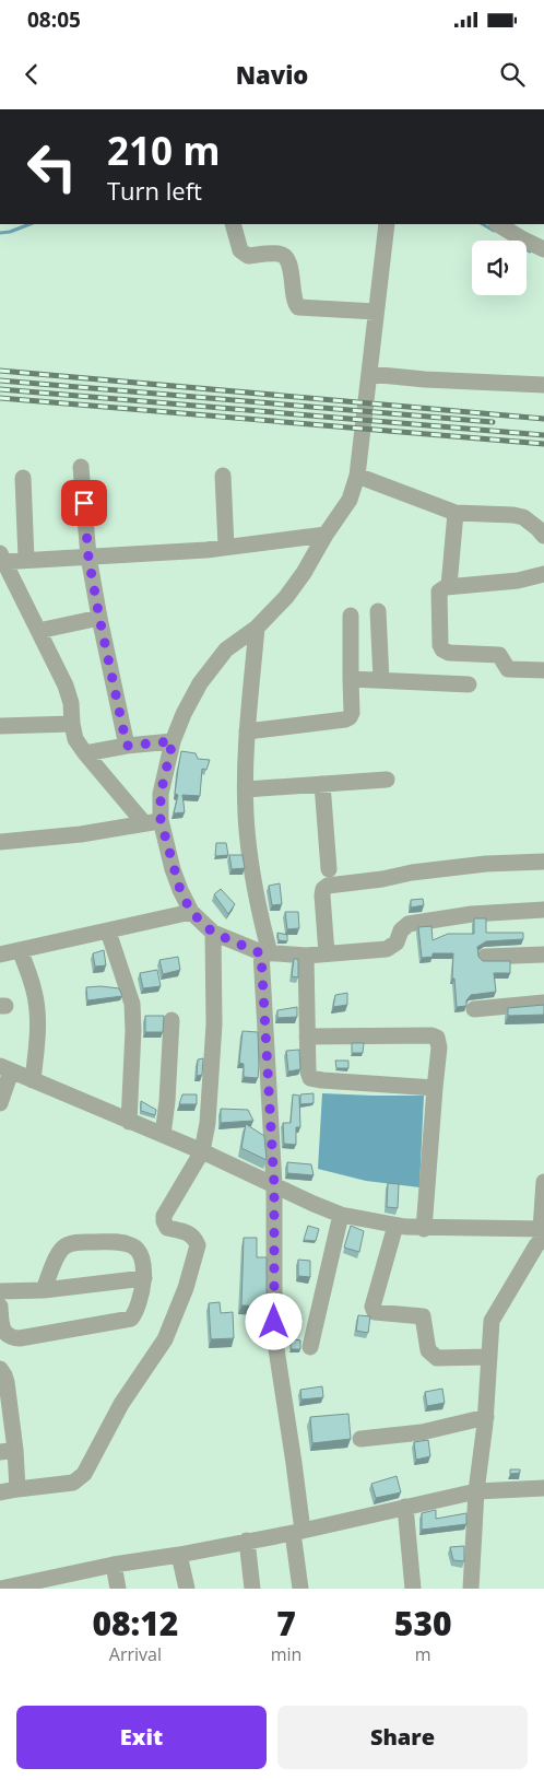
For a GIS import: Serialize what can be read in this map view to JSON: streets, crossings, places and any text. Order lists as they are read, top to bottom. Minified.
{"page":{"status":"08:05","header":"Navio","turn":["210 m","Turn left"],"eta":["08:12","Arrival","7","min","530","m"],"buttons":["Exit","Share"]}}
